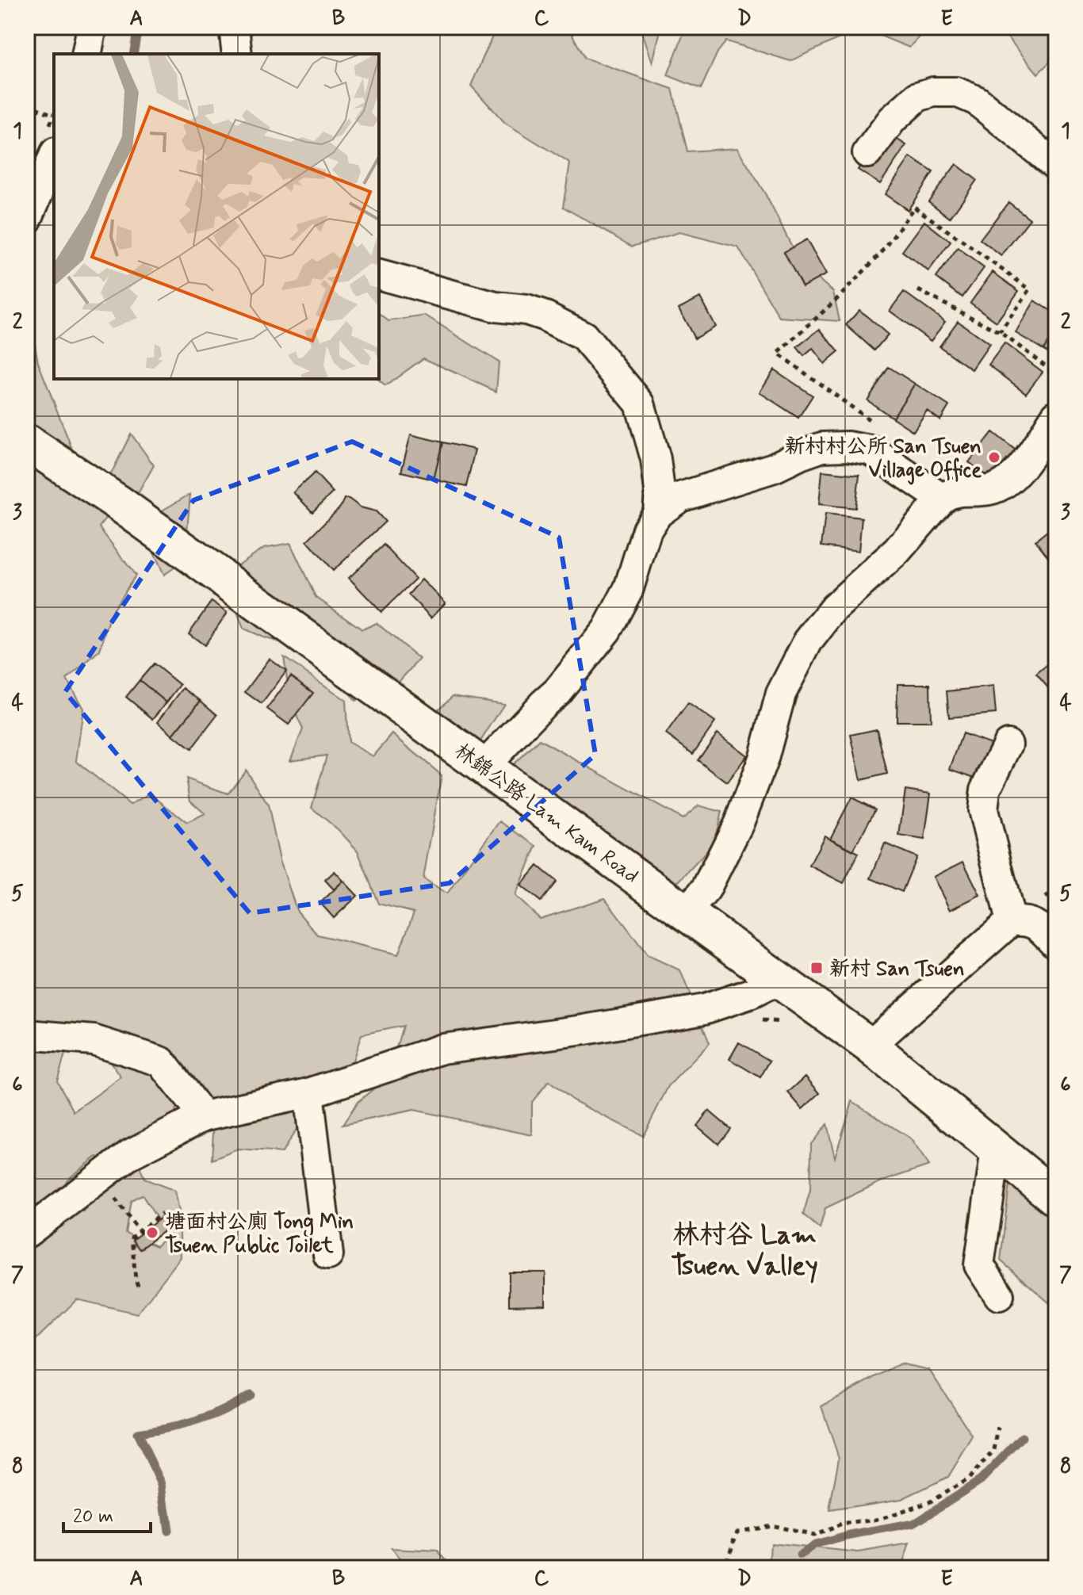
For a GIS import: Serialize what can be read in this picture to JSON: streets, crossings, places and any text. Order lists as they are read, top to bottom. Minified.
{"streets":{"main road":["林錦公路 Lam Kam Road"]},"districts":["林村谷 Lam Tsuen Valley"],"places":{"other":["新村村公所 San Tsuen Village Office","塘面村公廁 Tong Min Tsuen Public Toilet"],"transit":["新村 San Tsuen"]},"scale_bar":"20 m","grid":{"columns":["A","B","C","D","E"],"rows":["1","2","3","4","5","6","7","8"]}}
